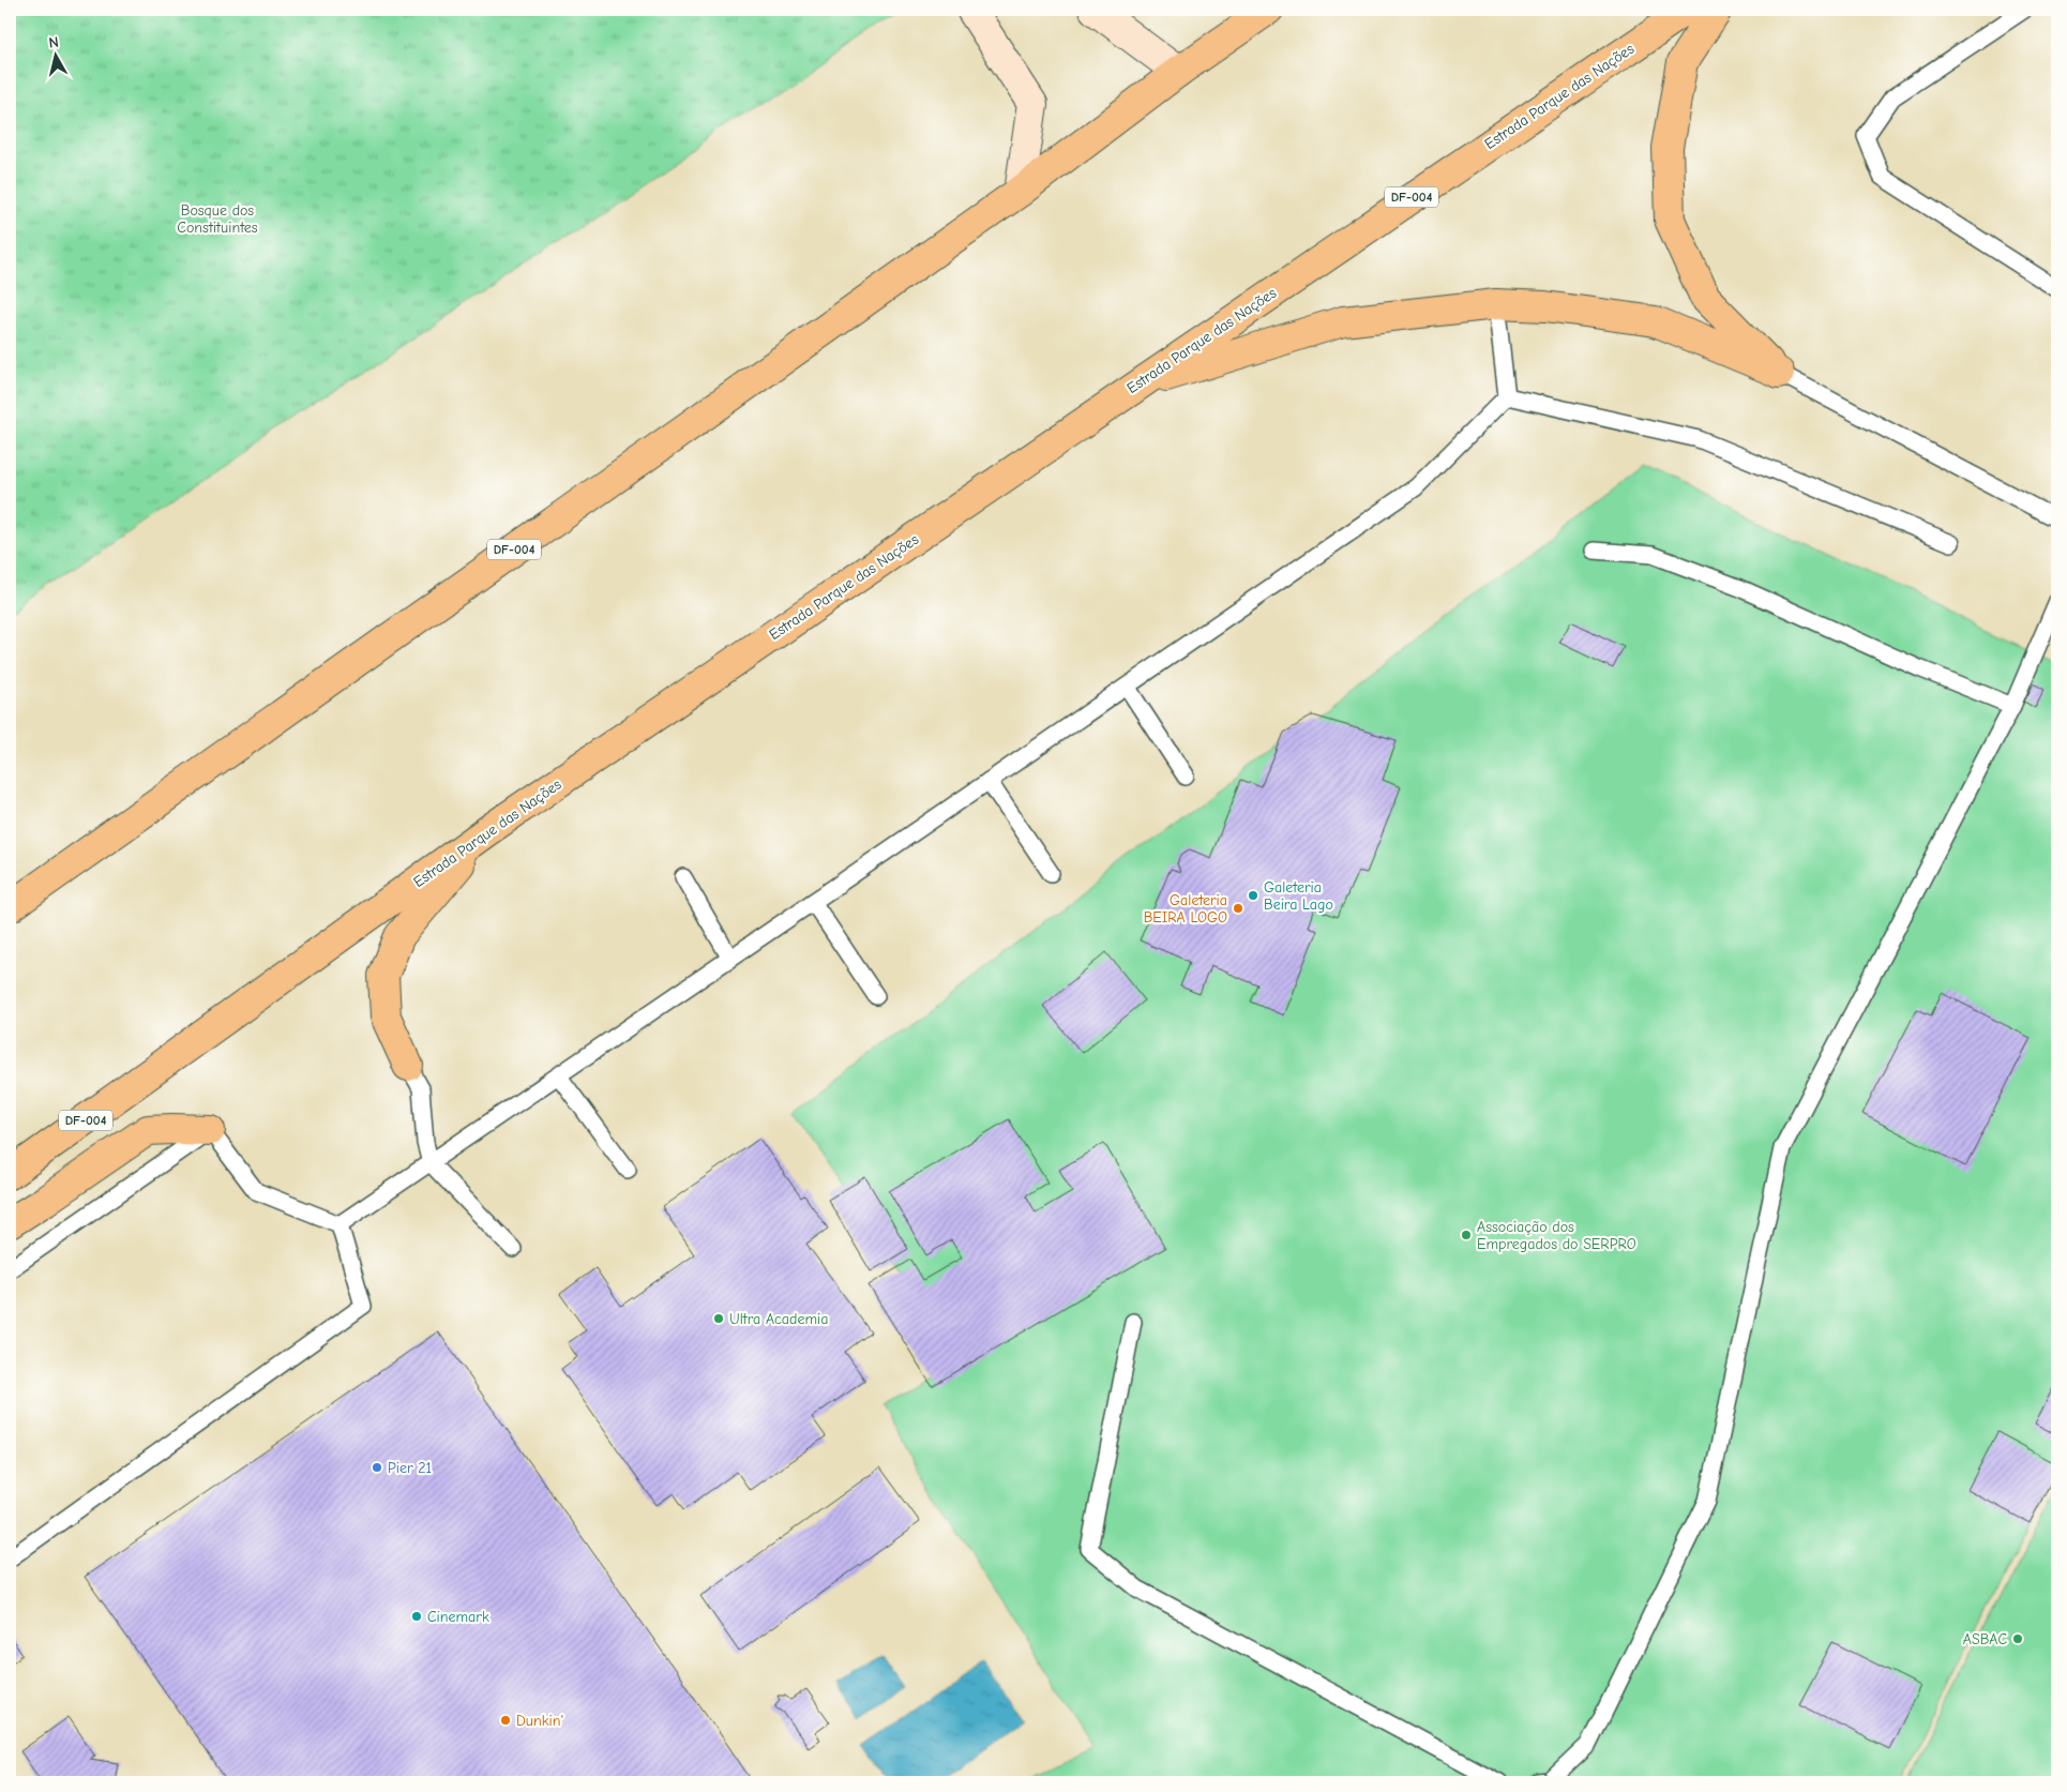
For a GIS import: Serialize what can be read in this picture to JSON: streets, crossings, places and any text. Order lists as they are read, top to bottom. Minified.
{"streets":{"highway":["Estrada Parque das Nações","DF-004"]},"parks":["Bosque dos Constituintes"],"places":["Galeteria Beira Lago","Galeteria BEIRA LOGO","Associação dos Empregados do SERPRO","Ultra Academia","Pier 21","Cinemark","ASBAC","Dunkin'"],"north":"top"}
